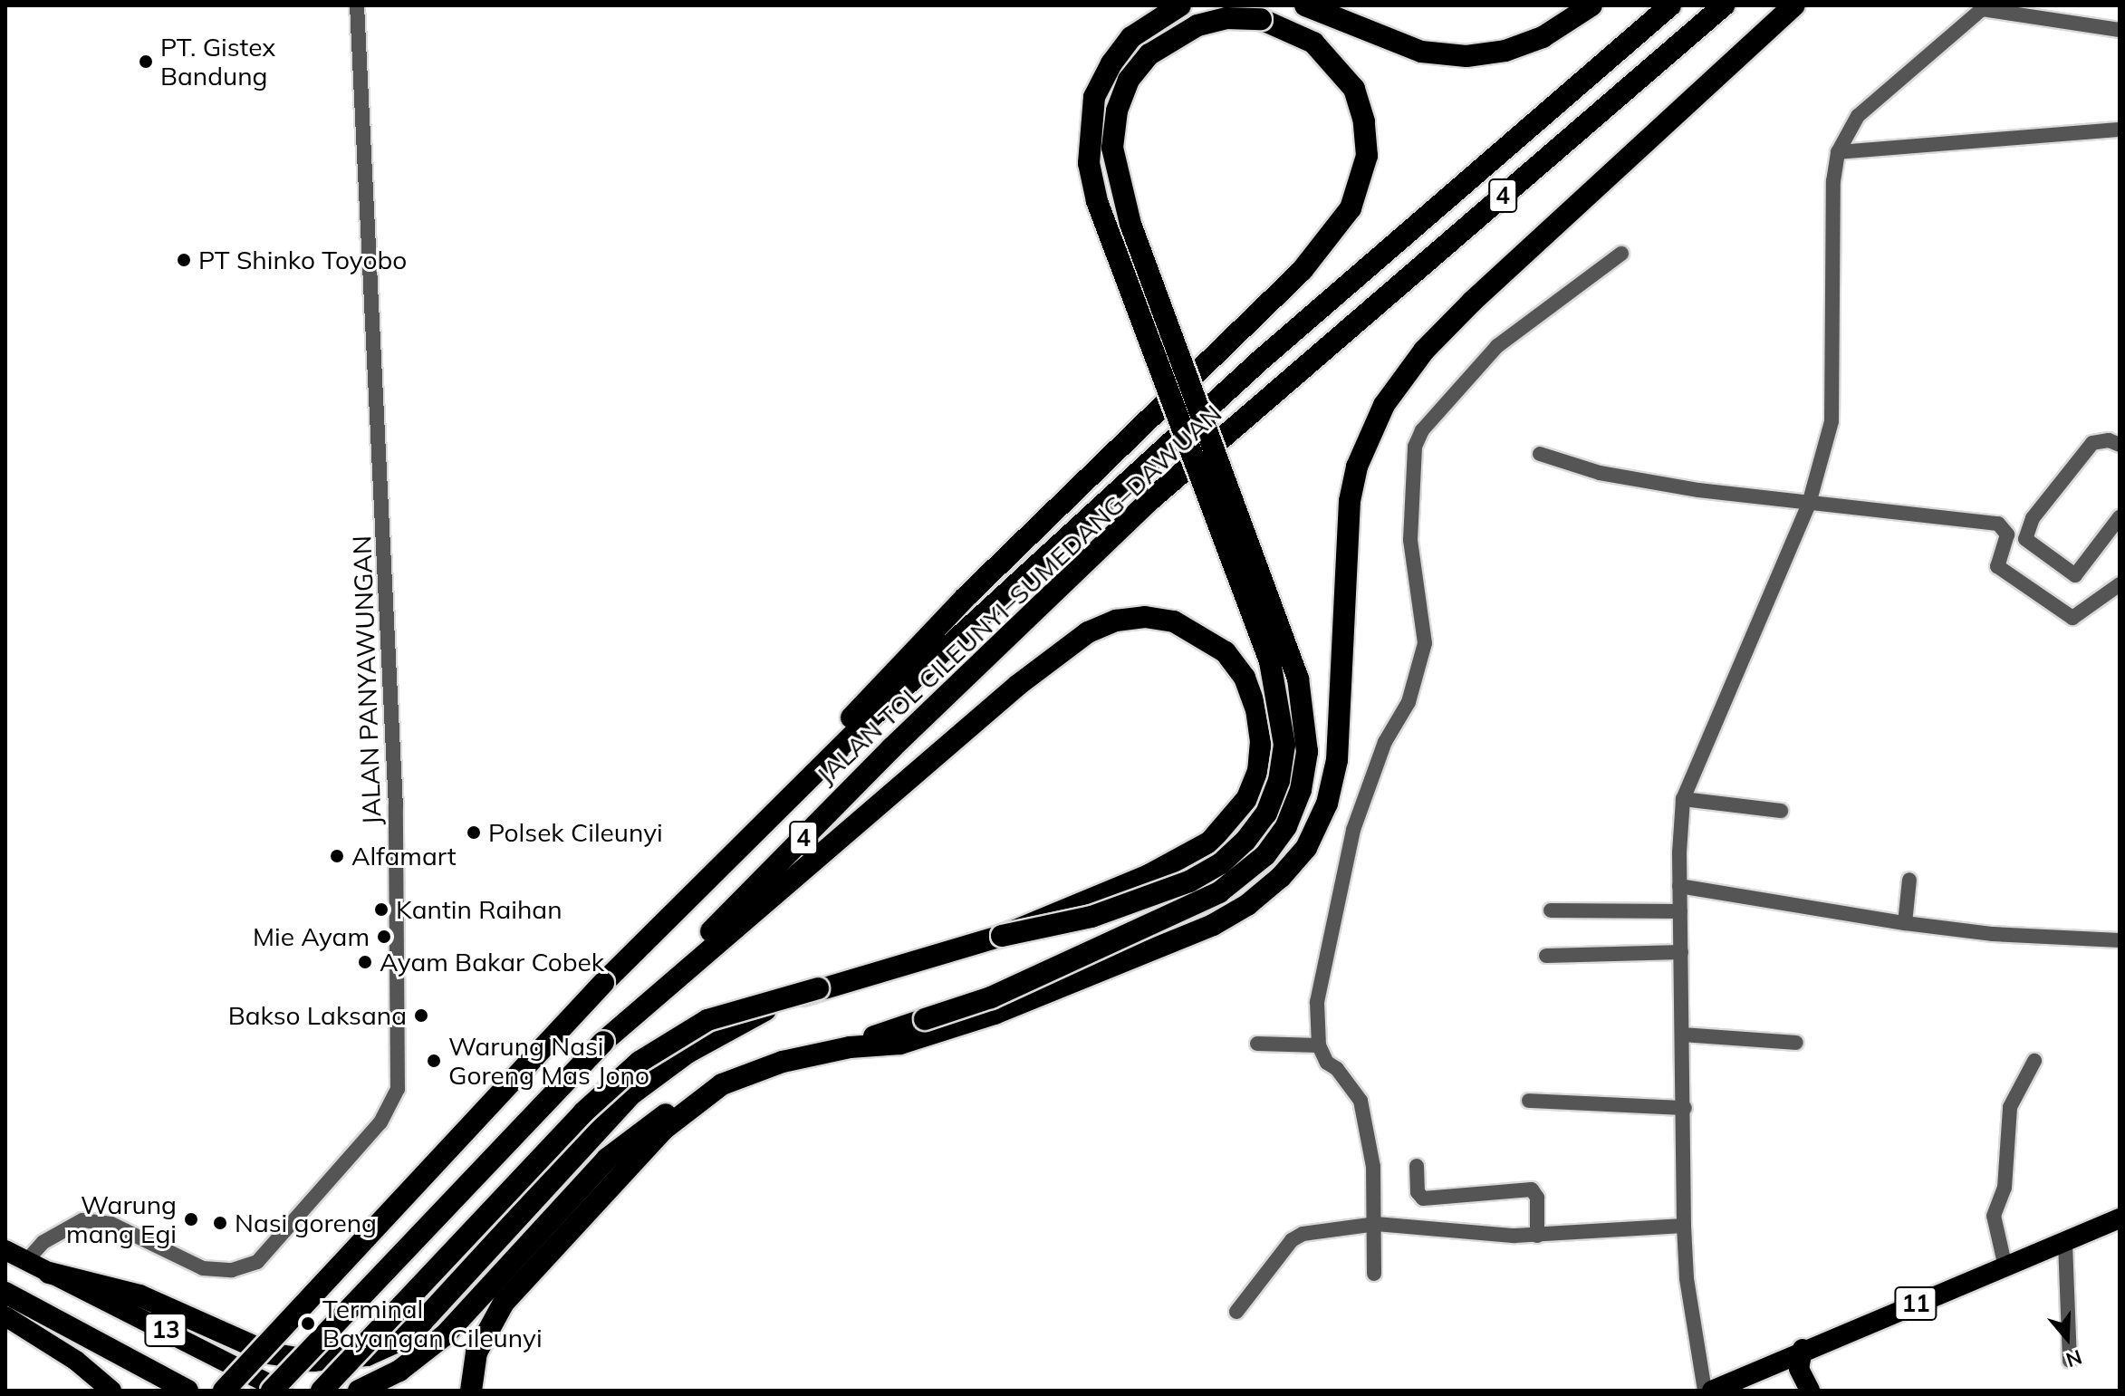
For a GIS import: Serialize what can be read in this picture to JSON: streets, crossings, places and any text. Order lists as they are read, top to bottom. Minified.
{"streets":{"highway":["4","JALAN TOL CILEUNYI–SUMEDANG–DAWUAN","11","13"],"street":["JALAN PANYAWUNGAN"]},"crossings":[["JALAN PANYAWUNGAN","13"]],"places":["PT. Gistex Bandung","PT Shinko Toyobo","Polsek Cileunyi","Alfamart","Kantin Raihan","Mie Ayam","Ayam Bakar Cobek","Bakso Laksana","Warung Nasi Goreng Mas Jono","Warung mang Egi","Nasi goreng","Terminal Bayangan Cileunyi"],"north":"bottom"}
